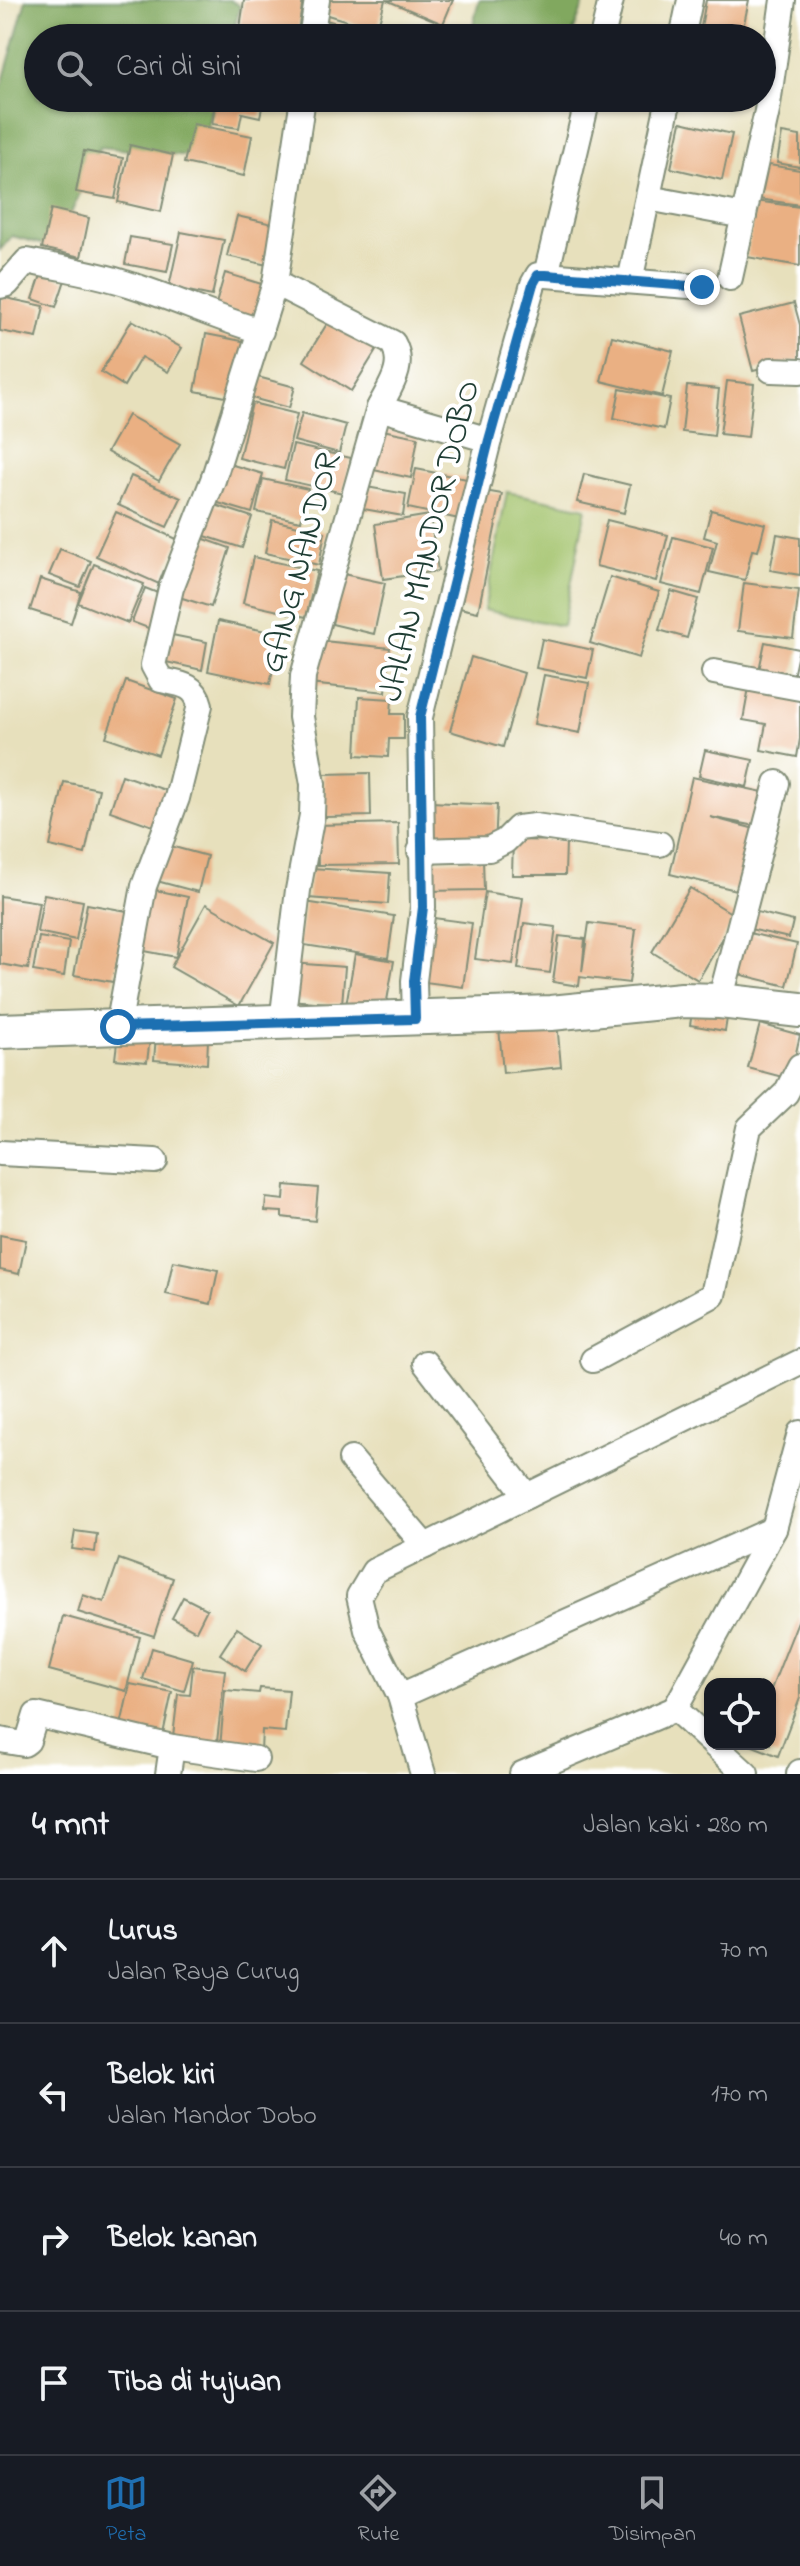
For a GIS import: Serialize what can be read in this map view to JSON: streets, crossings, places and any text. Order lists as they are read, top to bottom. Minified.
{"streets":{"street":["JALAN MANDOR DOBO","GANG NANDOR"]},"page":{"search":"Cari di sini","heading":["4 mnt","Jalan kaki · 280 m"],"list":[["Lurus","Jalan Raya Curug","70 m"],["Belok kiri","Jalan Mandor Dobo","170 m"],["Belok kanan","40 m"],"Tiba di tujuan"],"nav":["Peta","Rute","Disimpan"]}}
